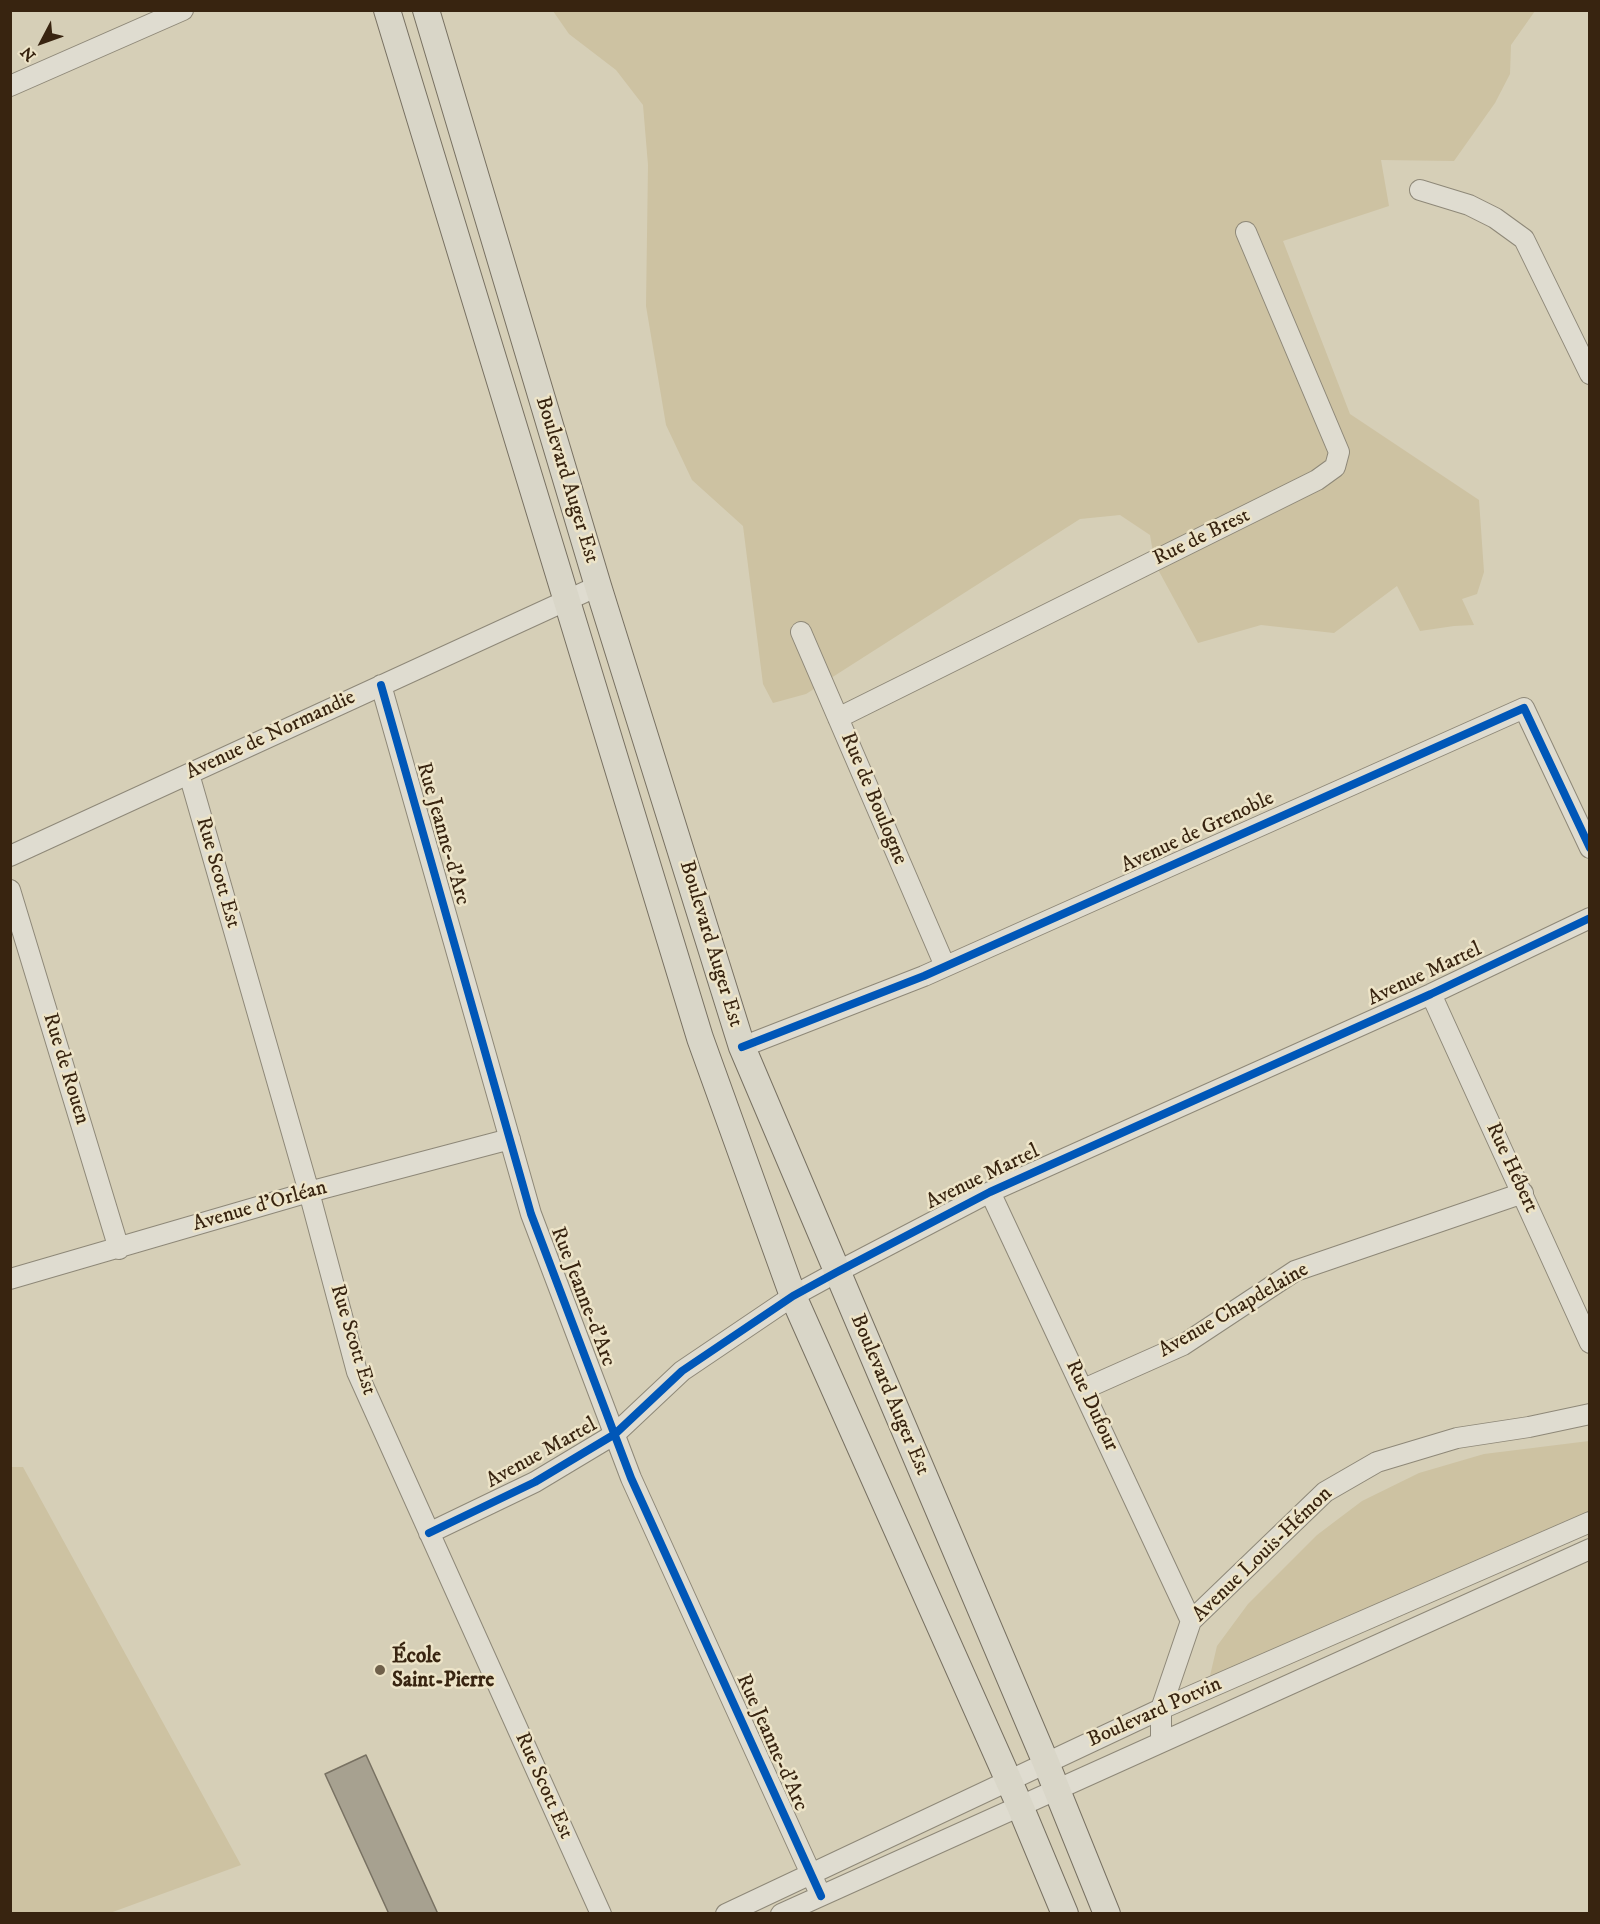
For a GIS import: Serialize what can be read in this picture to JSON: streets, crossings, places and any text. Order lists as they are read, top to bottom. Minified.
{"streets":{"main road":["Boulevard Auger Est"],"street":["Rue de Brest","Avenue de Normandie","Rue de Boulogne","Avenue de Grenoble","Rue Jeanne-d'Arc","Rue Scott Est","Avenue Martel","Rue de Rouen","Rue Hébert","Avenue d'Orléan","Avenue Chapdelaine","Rue Dufour","Avenue Louis-Hémon","Boulevard Potvin"]},"crossings":[["Boulevard Auger Est","Avenue de Normandie"],["Boulevard Auger Est","Avenue de Grenoble"],["Boulevard Auger Est","Avenue Martel"],["Boulevard Auger Est","Boulevard Potvin"],["Rue de Brest","Rue de Boulogne"],["Avenue de Normandie","Rue Jeanne-d'Arc"],["Avenue de Normandie","Rue Scott Est"],["Rue de Boulogne","Avenue de Grenoble"],["Rue Jeanne-d'Arc","Avenue Martel"],["Rue Jeanne-d'Arc","Avenue d'Orléan"],["Rue Jeanne-d'Arc","Boulevard Potvin"],["Rue Scott Est","Avenue Martel"],["Rue Scott Est","Avenue d'Orléan"],["Avenue Martel","Rue Hébert"],["Avenue Martel","Rue Dufour"],["Rue de Rouen","Avenue d'Orléan"],["Rue Hébert","Avenue Chapdelaine"],["Avenue Chapdelaine","Rue Dufour"],["Rue Dufour","Avenue Louis-Hémon"],["Avenue Louis-Hémon","Boulevard Potvin"]],"places":["École Saint-Pierre"],"north":"bottom left"}
